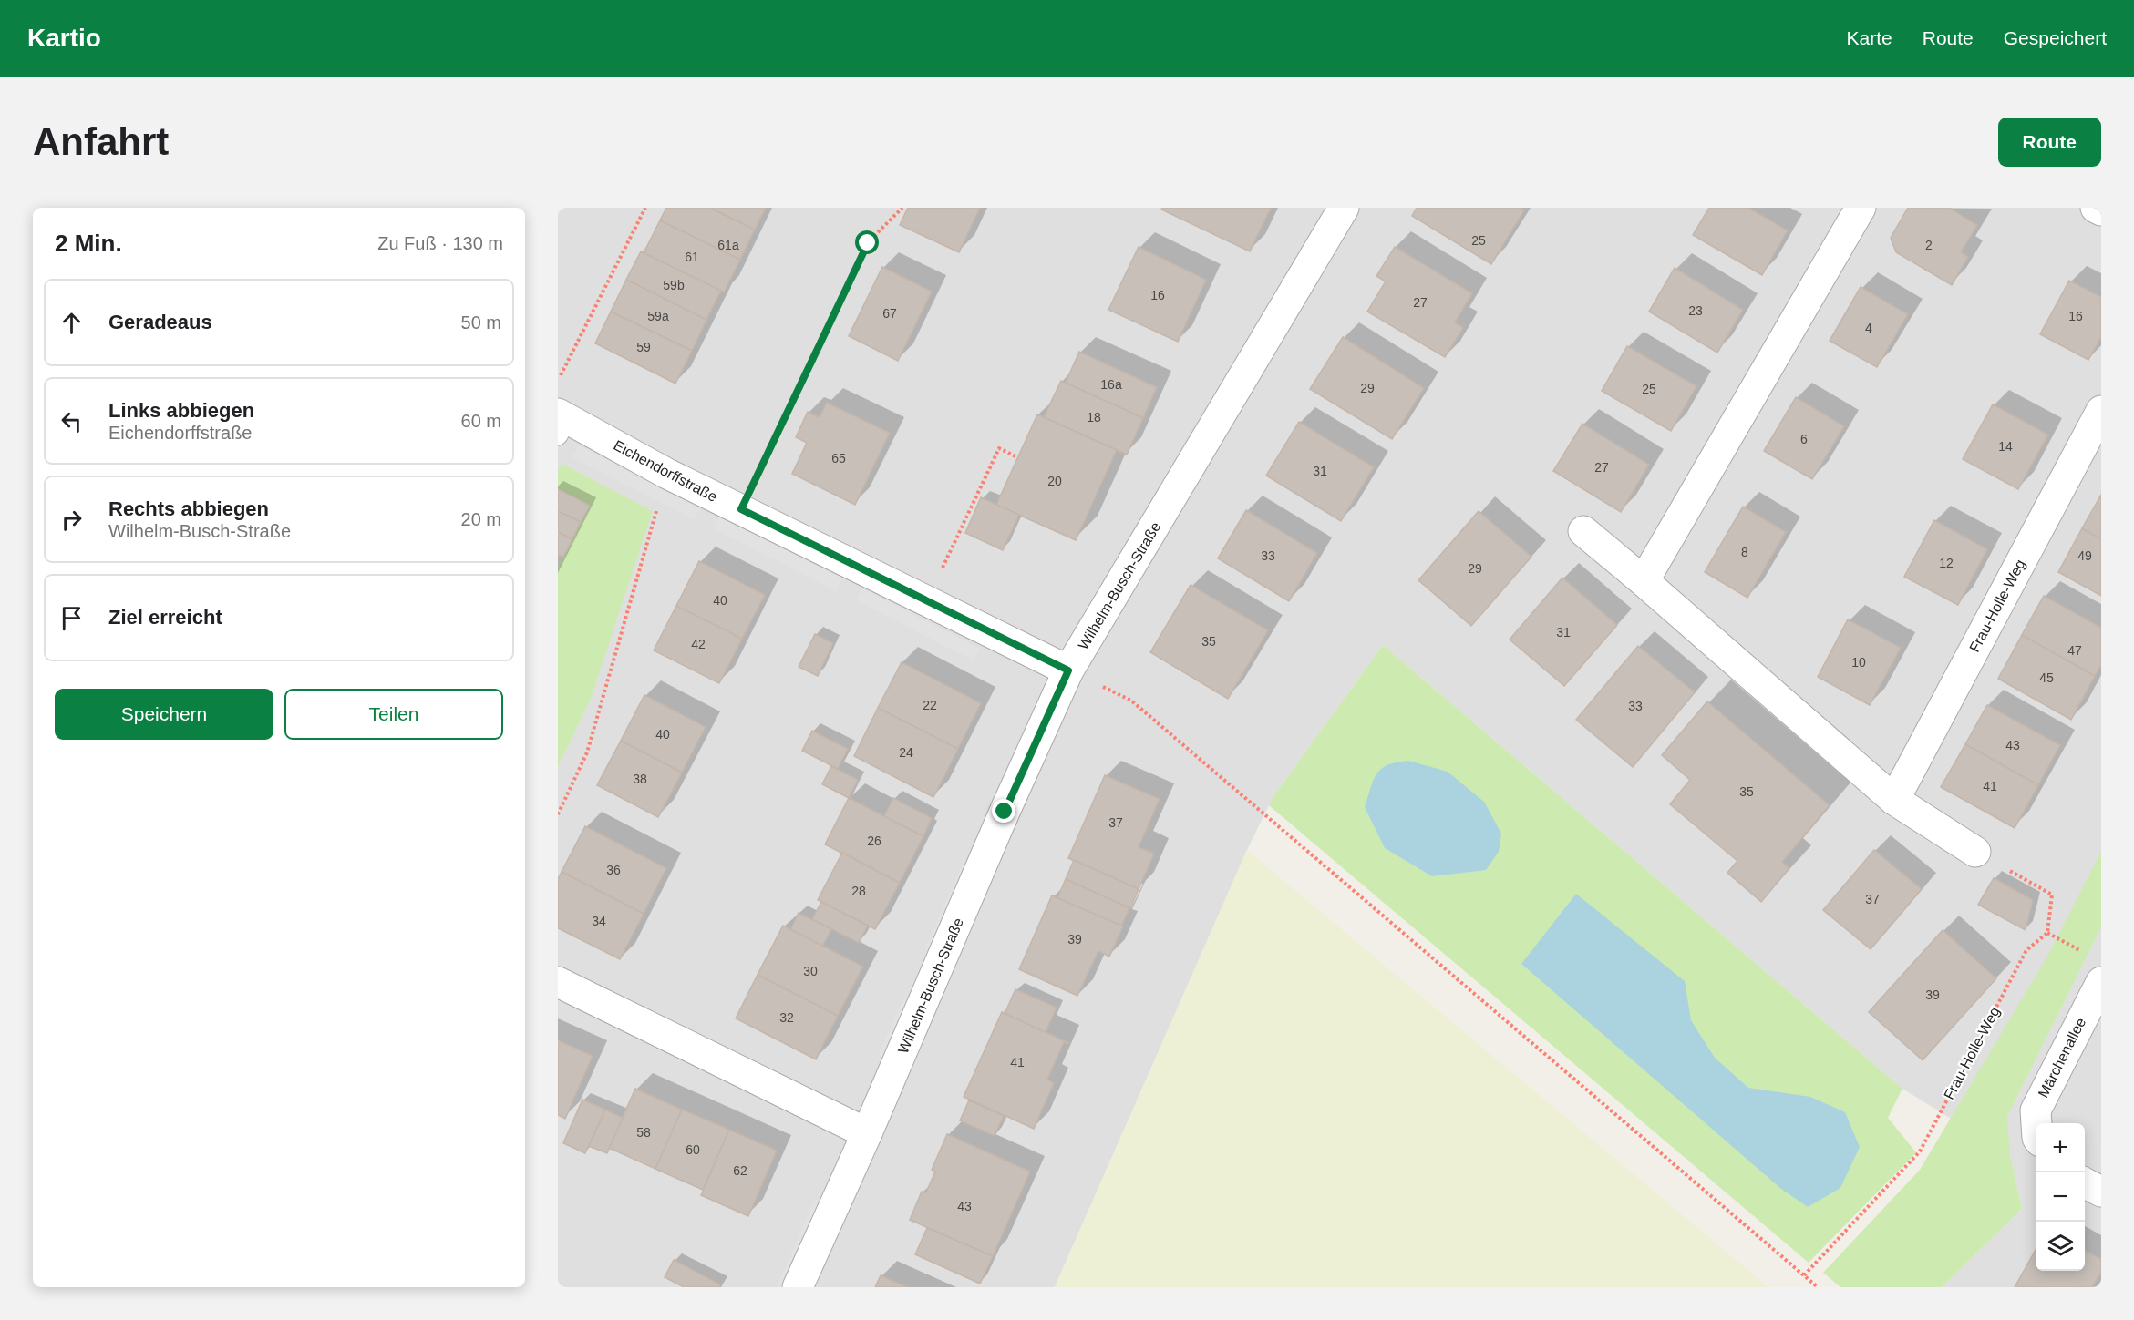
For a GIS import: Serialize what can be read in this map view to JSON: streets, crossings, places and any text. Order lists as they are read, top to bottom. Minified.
{"streets":{"street":["Eichendorffstraße","Wilhelm-Busch-Straße","Frau-Holle-Weg","Märchenallee"]},"crossings":[["Eichendorffstraße","Wilhelm-Busch-Straße"]],"house_numbers":["25","61a","2","61","59b","16","27","23","67","59a","16","4","59","16a","29","25","18","6","14","65","27","31","20","8","33","49","12","29","40","31","35","42","47","10","45","22","33","40","43","24","38","41","35","37","26","36","28","37","34","39","30","39","32","41","58","60","62","43"],"page":{"header":"Kartio","nav":["Karte","Route","Gespeichert"],"buttons":["Route",["Speichern","Teilen"]],"title":"Anfahrt","heading":["2 Min.","Zu Fuß · 130 m"],"list":[["Geradeaus","50 m"],["Links abbiegen","Eichendorffstraße","60 m"],["Rechts abbiegen","Wilhelm-Busch-Straße","20 m"],"Ziel erreicht"],"map_buttons":["+","−"]}}
